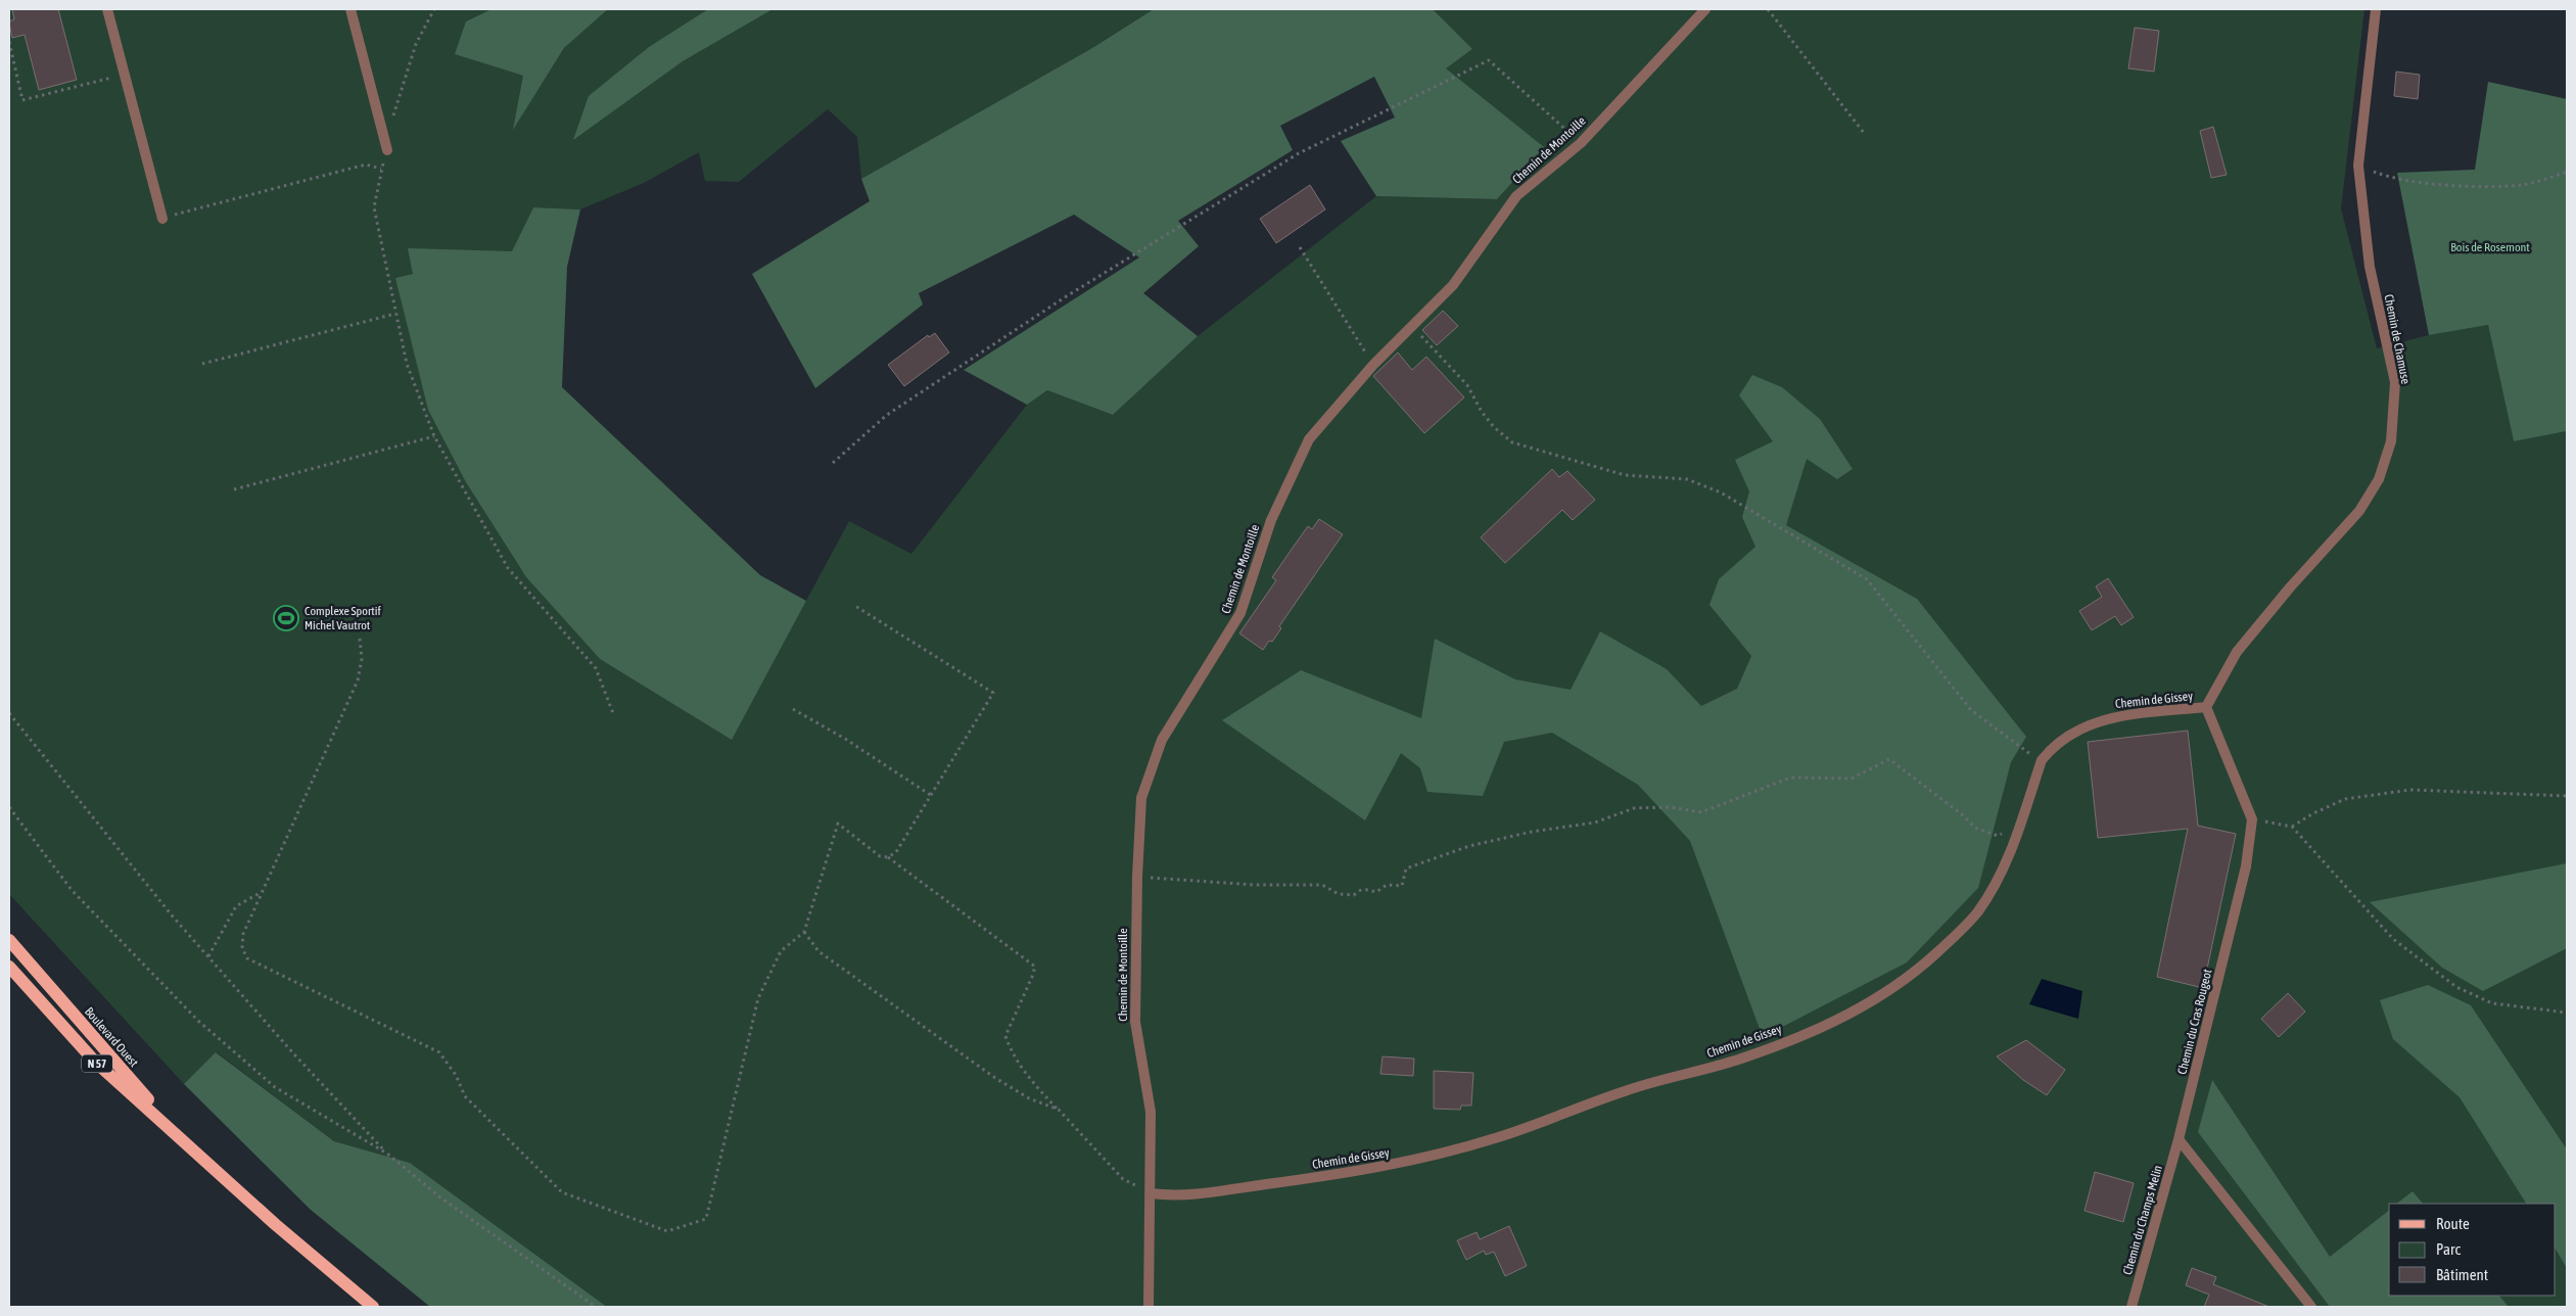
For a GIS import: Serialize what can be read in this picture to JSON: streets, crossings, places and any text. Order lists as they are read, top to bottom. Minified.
{"streets":{"main road":["Boulevard Ouest","N 57"],"street":["Chemin de Montoille","Chemin de Chamuse","Chemin de Gissey","Chemin du Cras Rougeot","Chemin du Champs Melin"]},"crossings":[["Chemin de Montoille","Chemin de Gissey"],["Chemin de Chamuse","Chemin de Gissey"],["Chemin de Chamuse","Chemin du Cras Rougeot"],["Chemin de Gissey","Chemin du Cras Rougeot"],["Chemin du Cras Rougeot","Chemin du Champs Melin"]],"parks":["Bois de Rosemont"],"places":{"sports":["Complexe Sportif Michel Vautrot"]},"legend":["Route","Parc","Bâtiment"]}
